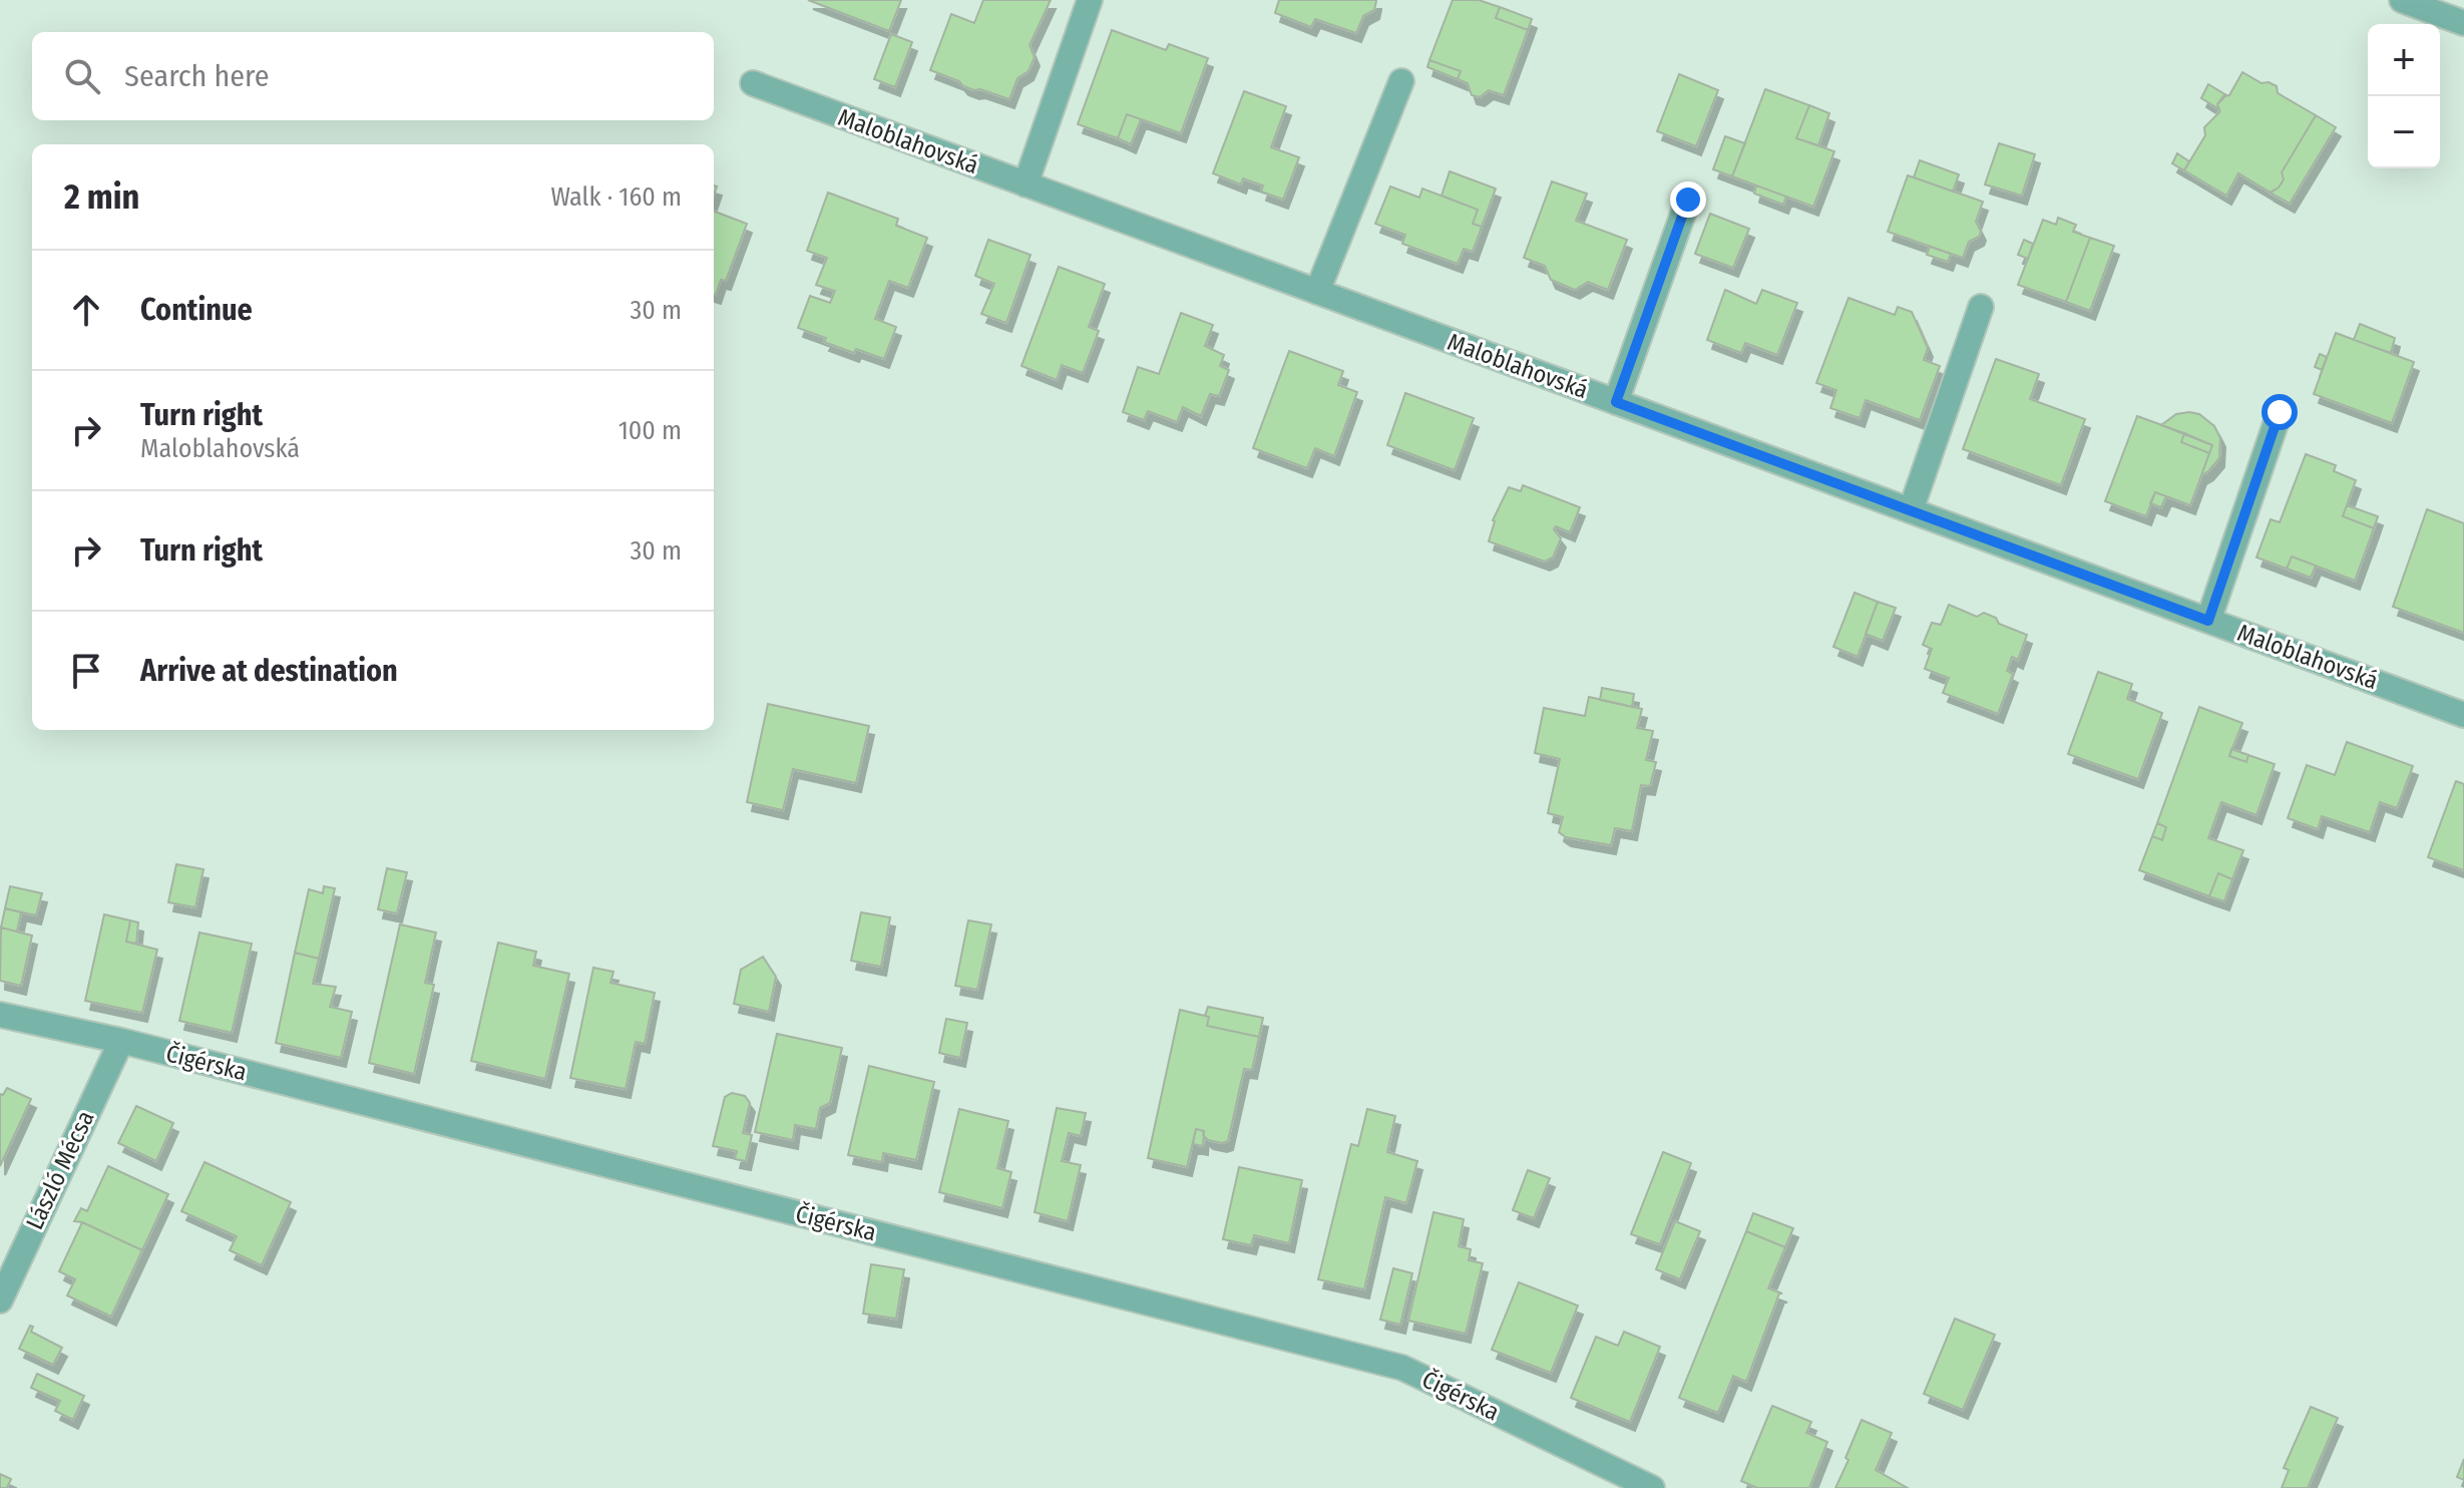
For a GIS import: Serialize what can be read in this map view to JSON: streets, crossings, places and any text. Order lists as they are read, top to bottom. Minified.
{"streets":{"street":["Maloblahovská","Čigérska","László Mécsa"]},"crossings":[["Čigérska","László Mécsa"]],"page":{"map_buttons":["+","−"],"search":"Search here","heading":["2 min","Walk · 160 m"],"list":[["Continue","30 m"],["Turn right","Maloblahovská","100 m"],["Turn right","30 m"],"Arrive at destination"]}}
